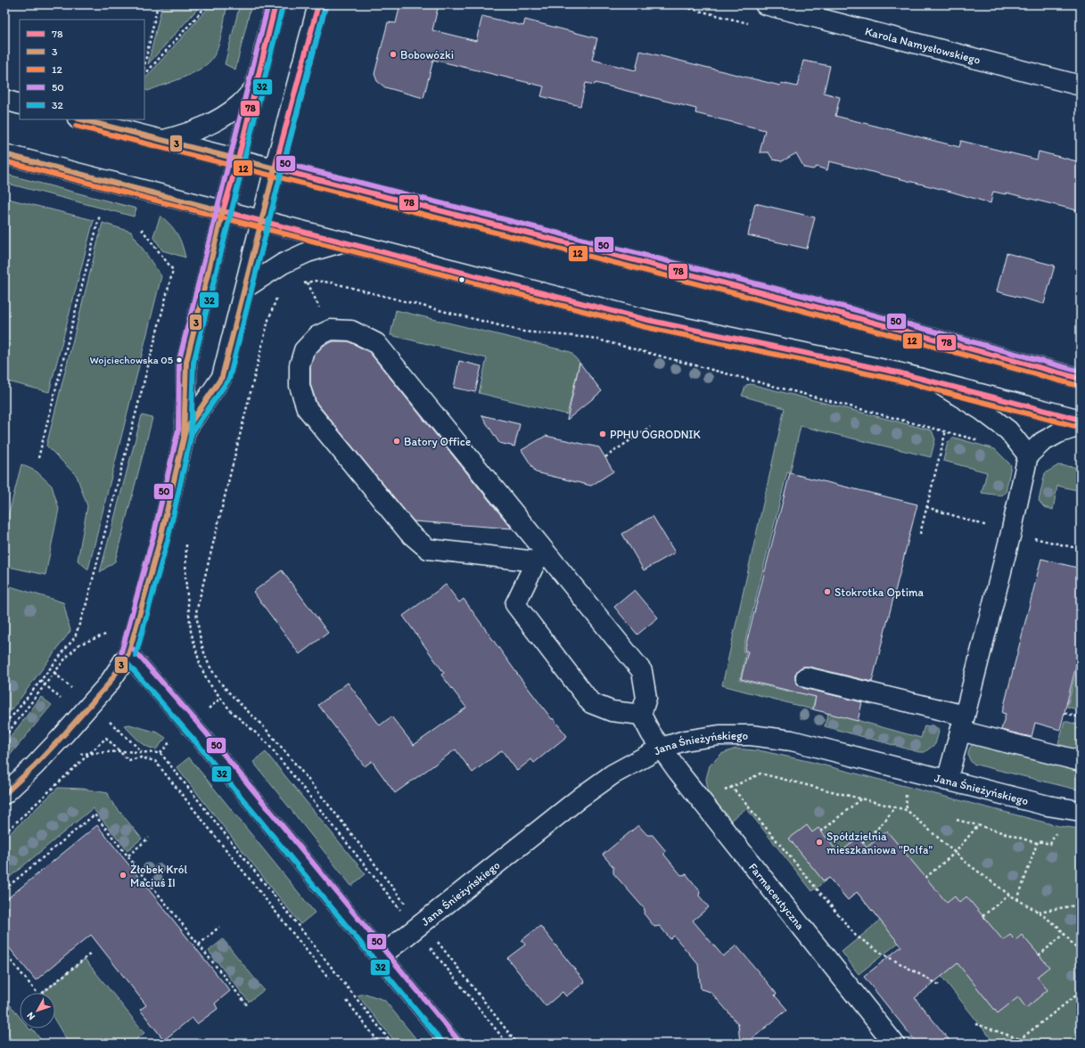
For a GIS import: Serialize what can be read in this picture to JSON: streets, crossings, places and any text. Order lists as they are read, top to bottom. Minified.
{"streets":{"street":["Karola Namysłowskiego","Jana Śnieżyńskiego","Farmaceutyczna"]},"crossings":[["Jana Śnieżyńskiego","Farmaceutyczna"]],"places":["Bobowózki","Wojciechowska 05","PPHU OGRODNIK","Batory Office","Stokrotka Optima","Spółdzielnia mieszkaniowa \"Polfa\"","Żłobek Król Maciuś II"],"lines":["transit line 78","transit line 50","transit line 32","transit line 3","transit line 12"],"legend":["78","3","12","50","32"],"north":"bottom left"}
